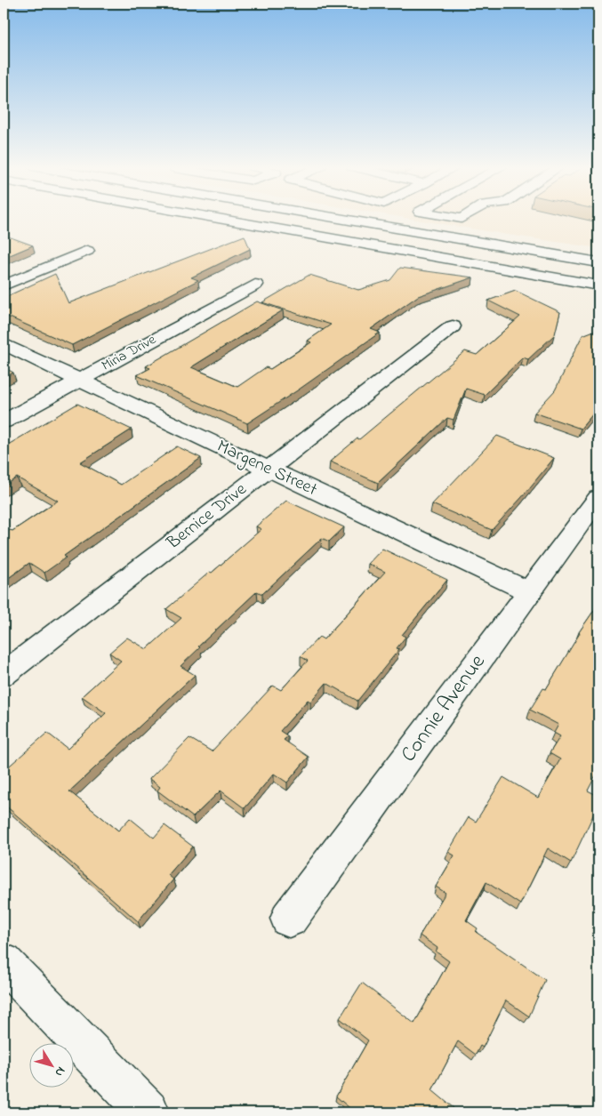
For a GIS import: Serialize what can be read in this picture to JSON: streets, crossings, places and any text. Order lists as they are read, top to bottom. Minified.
{"streets":{"main road":["Miria Drive","Margene Street","Bernice Drive","Connie Avenue"]},"crossings":[["Miria Drive","Margene Street"],["Margene Street","Bernice Drive"],["Margene Street","Connie Avenue"]],"north":"bottom right"}
